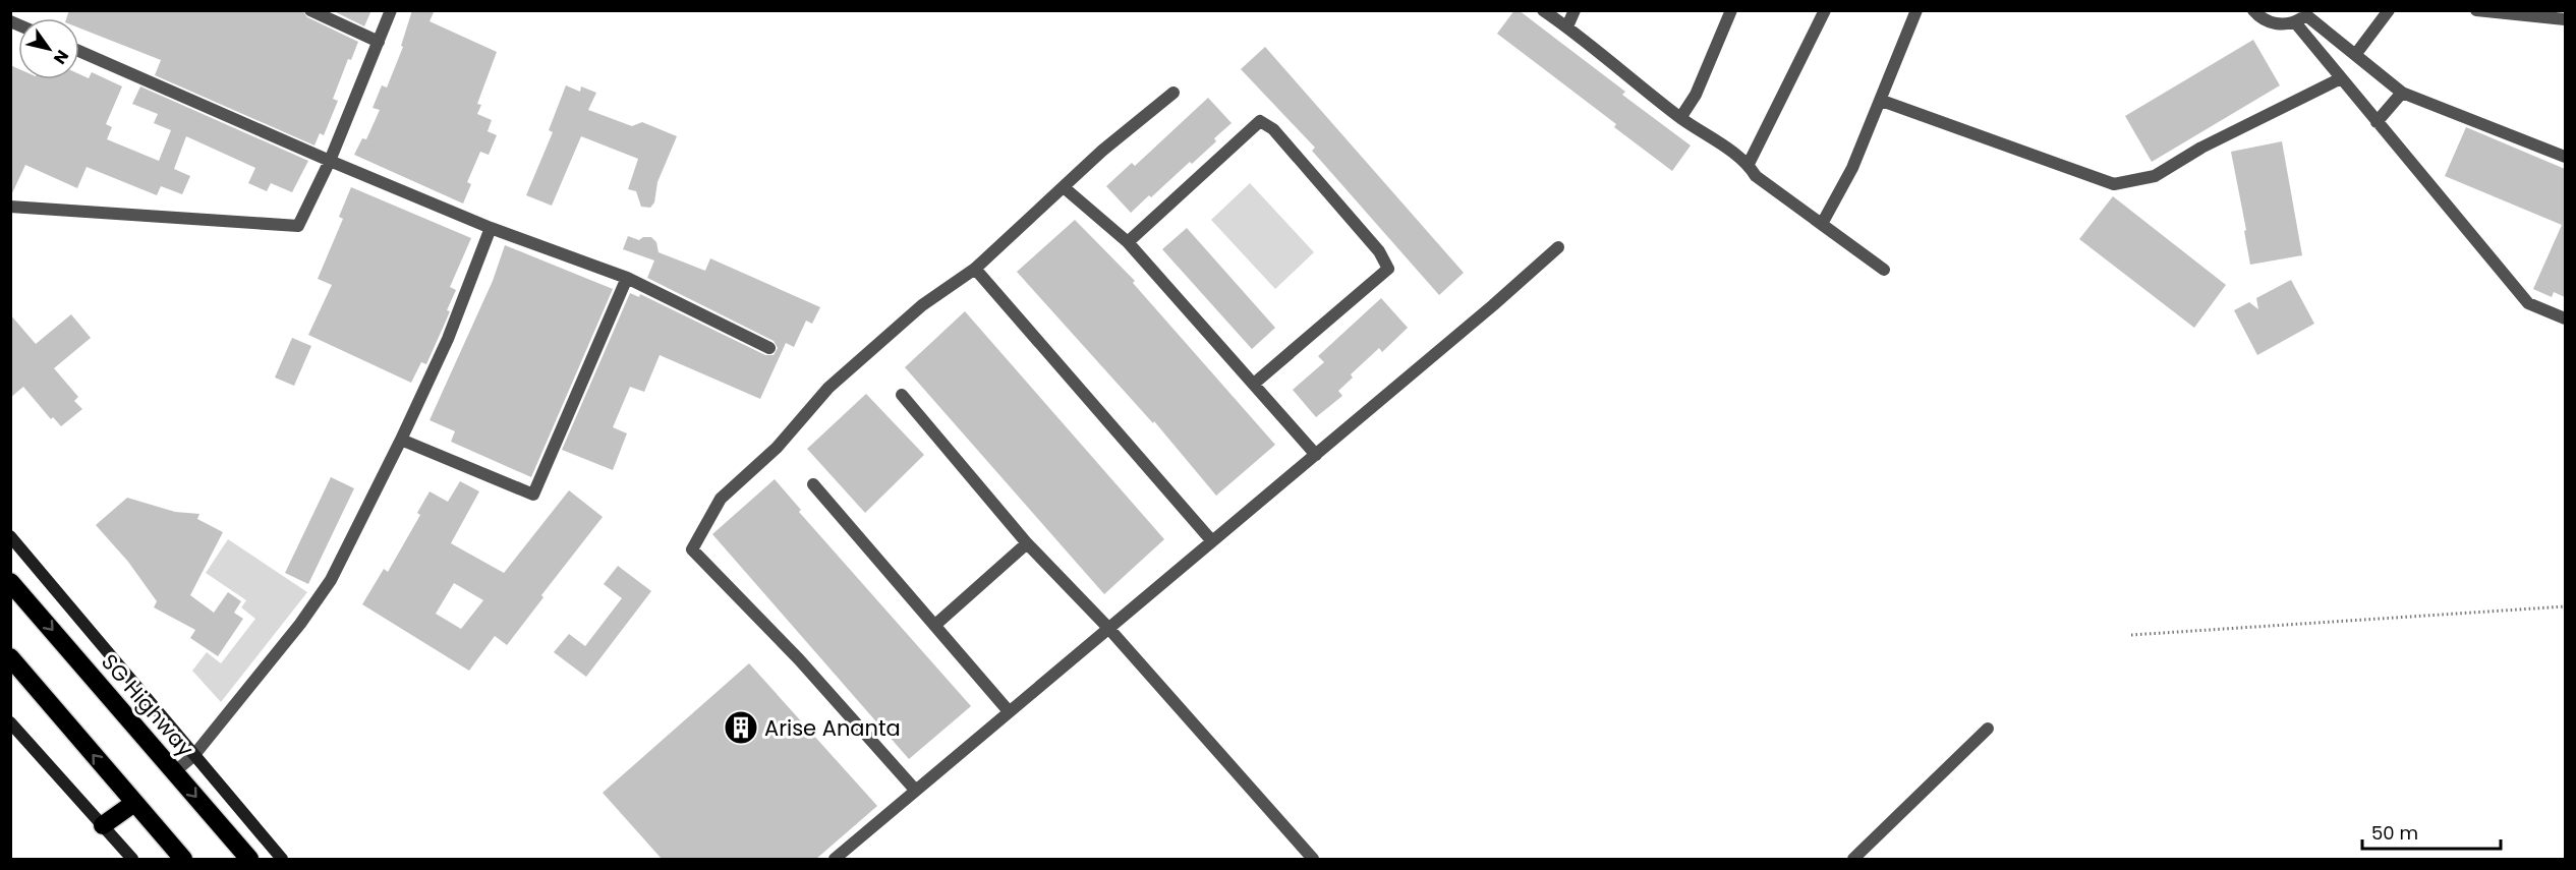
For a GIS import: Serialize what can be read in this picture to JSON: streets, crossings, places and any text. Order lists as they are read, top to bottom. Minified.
{"streets":{"highway":["SG Highway"]},"places":{"building":["Arise Ananta"]},"scale_bar":"50 m","north":"bottom right"}
